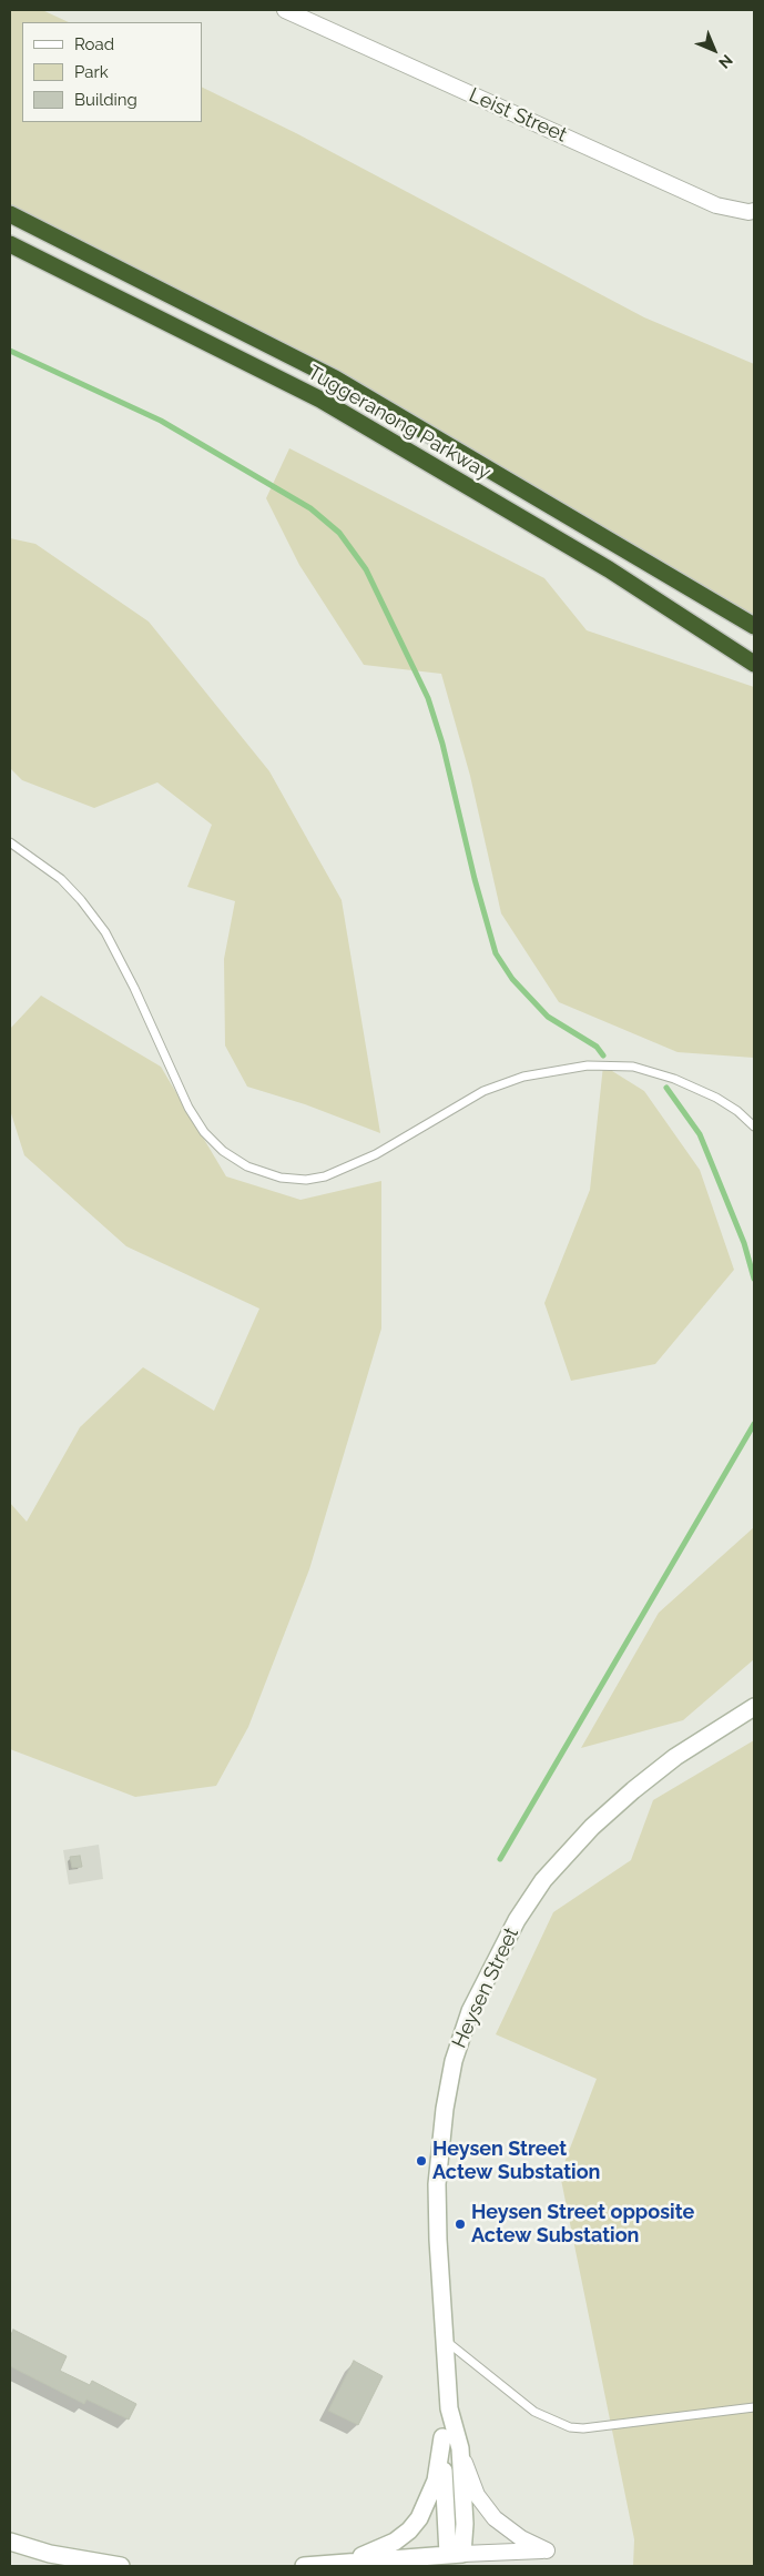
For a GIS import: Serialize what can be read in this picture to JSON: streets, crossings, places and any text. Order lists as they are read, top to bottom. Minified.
{"streets":{"highway":["Tuggeranong Parkway"],"main road":["Heysen Street"],"street":["Leist Street"]},"places":["Heysen Street Actew Substation","Heysen Street opposite Actew Substation"],"legend":["Road","Park","Building"],"north":"bottom right"}
